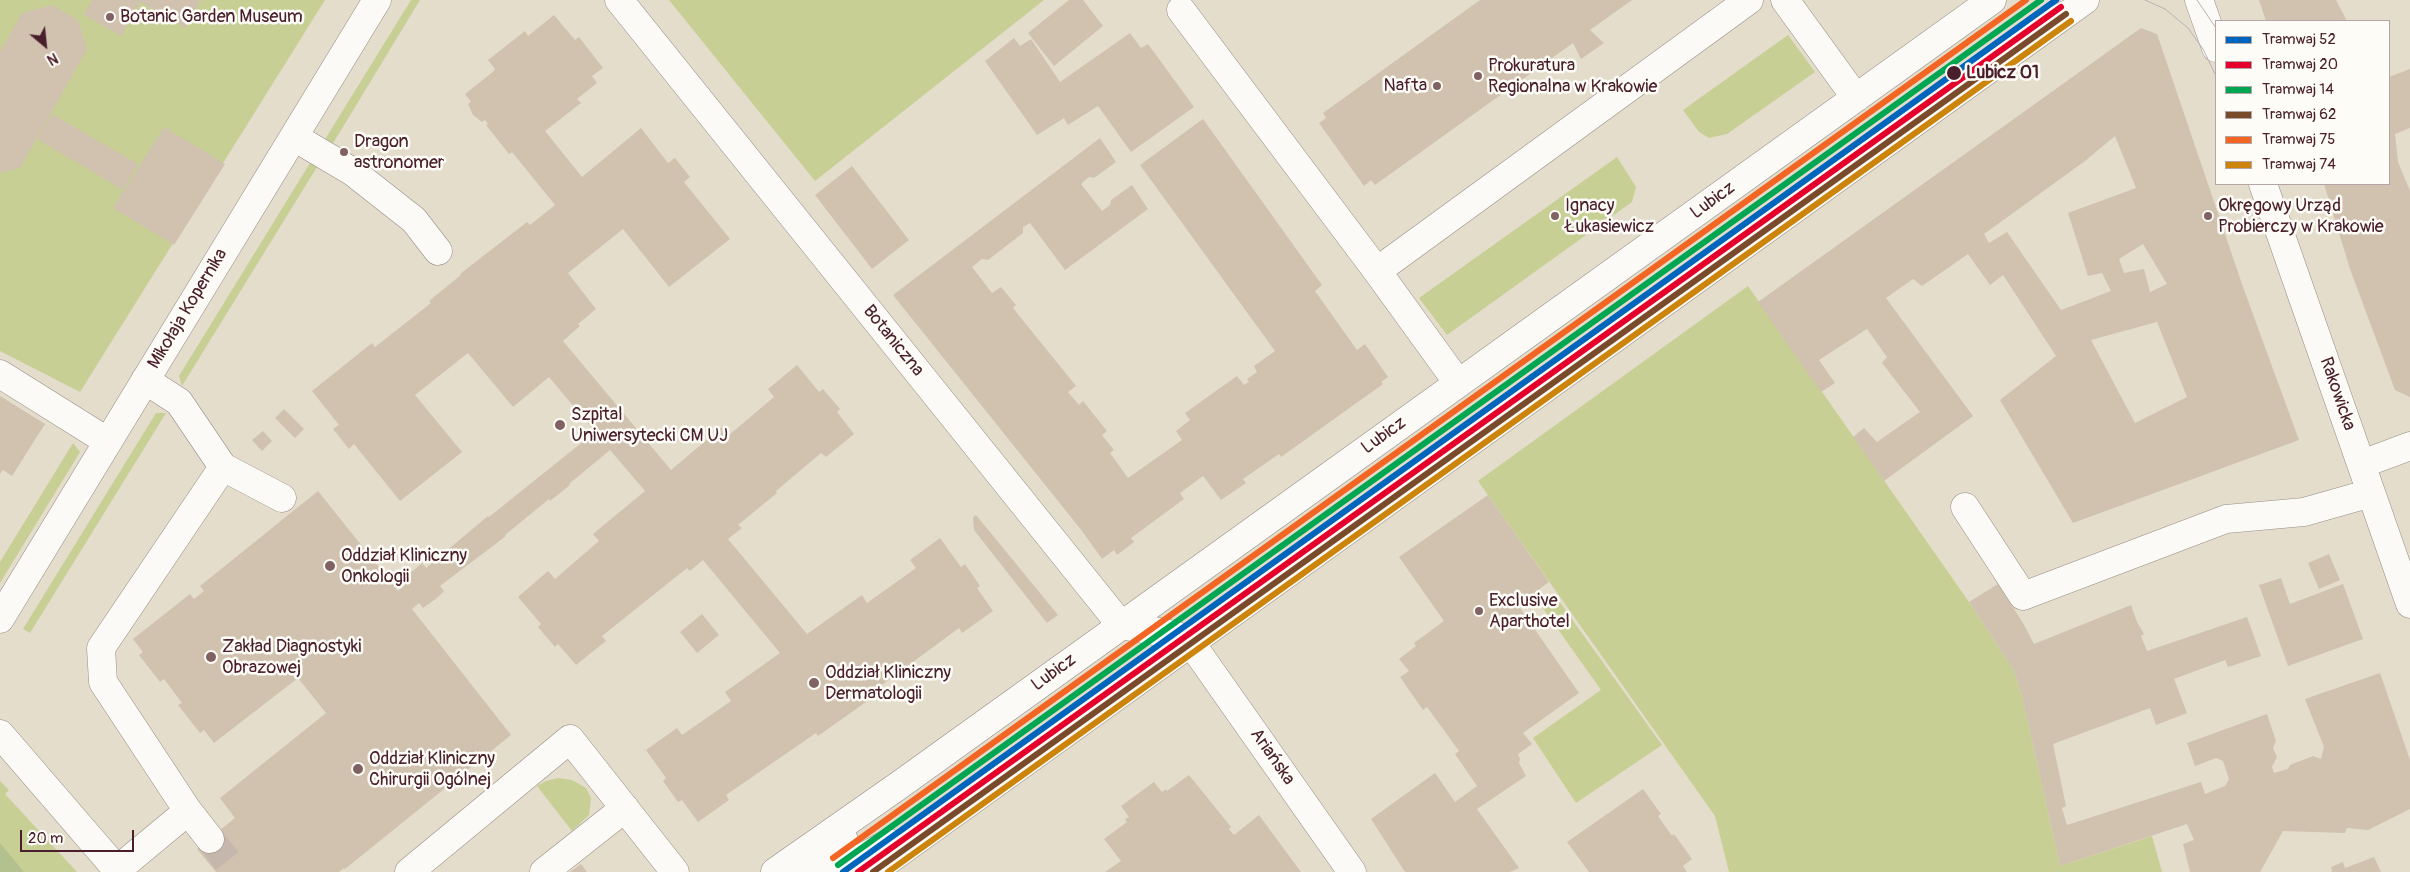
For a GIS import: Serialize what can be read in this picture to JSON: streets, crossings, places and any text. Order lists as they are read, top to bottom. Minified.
{"streets":{"street":["Lubicz","Mikołaja Kopernika","Botaniczna","Rakowicka","Ariańska"]},"crossings":[["Lubicz","Botaniczna"]],"places":["Botanic Garden Museum","Lubicz 01","Prokuratura Regionalna w Krakowie","Nafta","Dragon astronomer","Ignacy Łukasiewicz","Okręgowy Urząd Probierczy w Krakowie","Szpital Uniwersytecki CM UJ","Oddział Kliniczny Onkologii","Exclusive Aparthotel","Zakład Diagnostyki Obrazowej","Oddział Kliniczny Dermatologii","Oddział Kliniczny Chirurgii Ogólnej"],"lines":["tram line 52","tram line 14","tram line 75","tram line 20","tram line 62","tram line 74"],"legend":["Tramwaj 52","Tramwaj 20","Tramwaj 14","Tramwaj 62","Tramwaj 75","Tramwaj 74"],"scale_bar":"20 m","north":"bottom right"}
